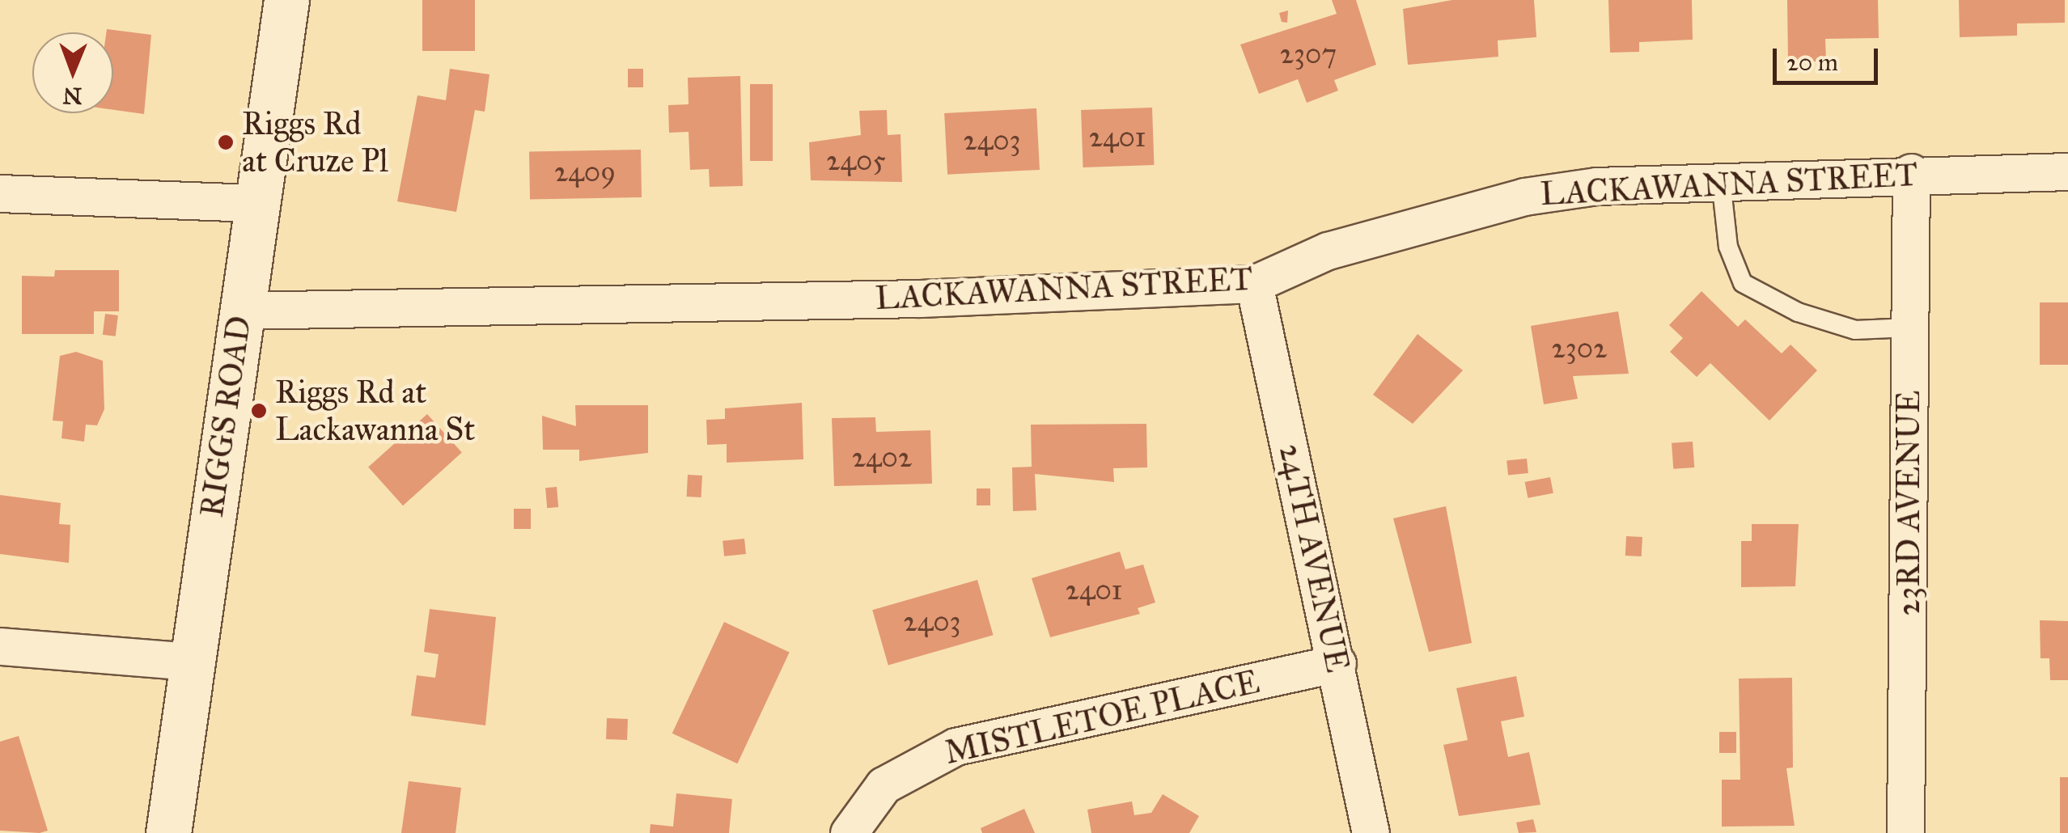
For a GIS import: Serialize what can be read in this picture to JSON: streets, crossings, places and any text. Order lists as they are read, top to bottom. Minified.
{"streets":{"main road":["RIGGS ROAD"],"street":["LACKAWANNA STREET","23RD AVENUE","24TH AVENUE","MISTLETOE PLACE"]},"crossings":[["LACKAWANNA STREET","RIGGS ROAD"],["LACKAWANNA STREET","23RD AVENUE"],["LACKAWANNA STREET","24TH AVENUE"],["24TH AVENUE","MISTLETOE PLACE"]],"places":["Riggs Rd at Cruze Pl","Riggs Rd at Lackawanna St"],"house_numbers":["2307","2401","2403","2405","2409","2302","2402","2401","2403"],"scale_bar":"20 m","north":"bottom"}
